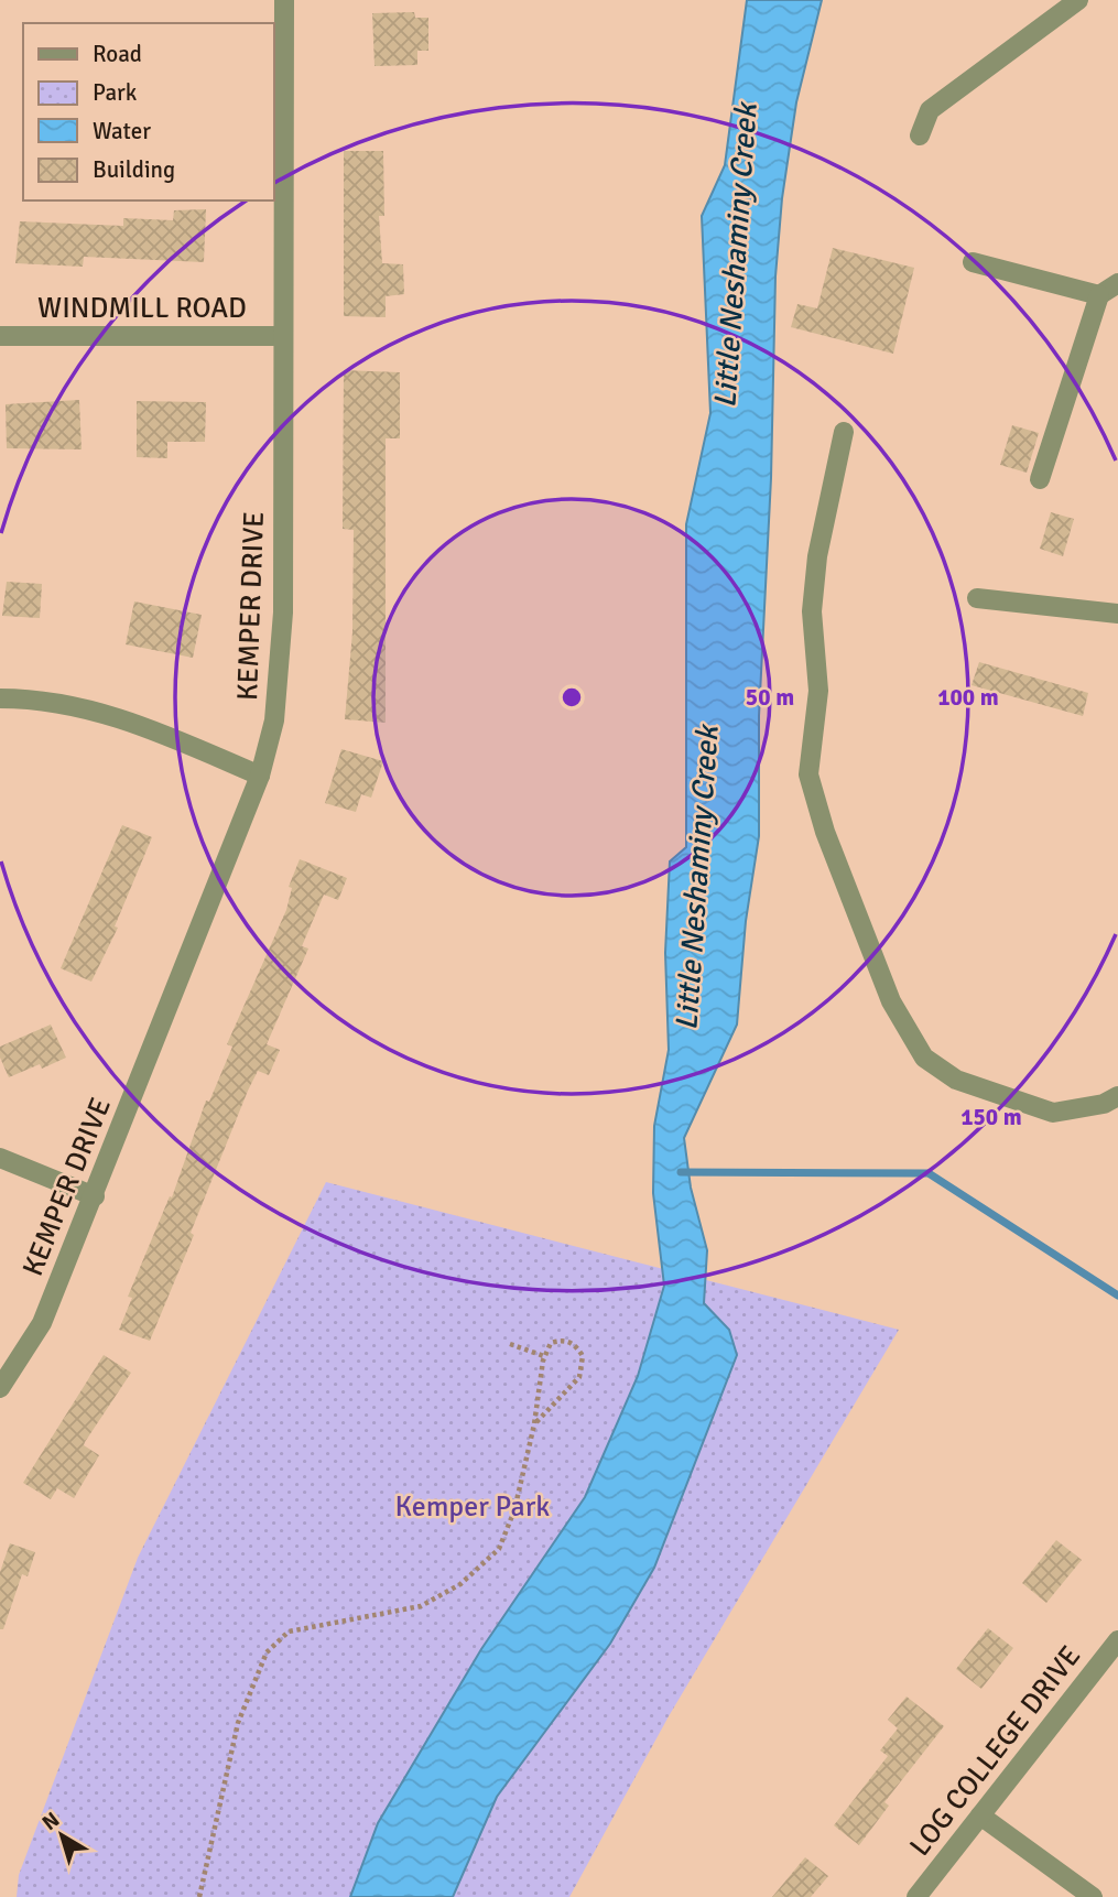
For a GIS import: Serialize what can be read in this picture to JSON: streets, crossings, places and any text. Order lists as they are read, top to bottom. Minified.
{"streets":{"street":["WINDMILL ROAD","KEMPER DRIVE","LOG COLLEGE DRIVE"]},"crossings":[["WINDMILL ROAD","KEMPER DRIVE"]],"water":["Little Neshaminy Creek"],"parks":["Kemper Park"],"legend":["Road","Park","Water","Building"],"north":"top left","rings":["50 m","100 m","150 m"]}
